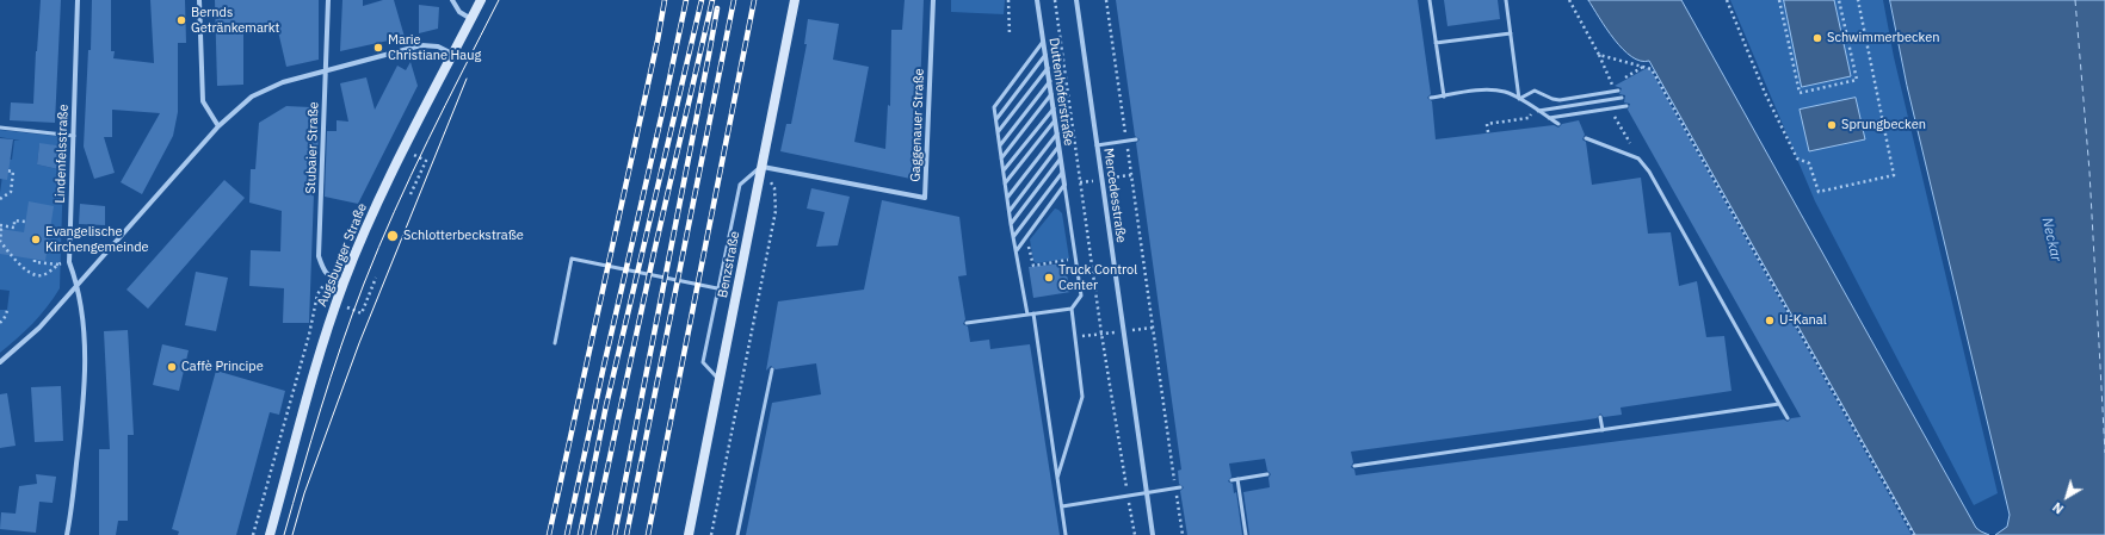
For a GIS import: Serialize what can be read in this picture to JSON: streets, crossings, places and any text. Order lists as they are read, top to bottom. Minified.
{"streets":{"main road":["Augsburger Straße","Benzstraße"],"street":["Duttenhoferstraße","Gaggenauer Straße","Stubaier Straße","Lindenfelsstraße","Mercedesstraße"]},"crossings":[["Gaggenauer Straße","Benzstraße"]],"water":["Neckar"],"places":["Bernds Getränkemarkt","Schwimmerbecken","Marie Christiane Haug","Sprungbecken","Schlotterbeckstraße","Evangelische Kirchengemeinde","Truck Control Center","U-Kanal","Caffè Principe"],"north":"bottom left"}
